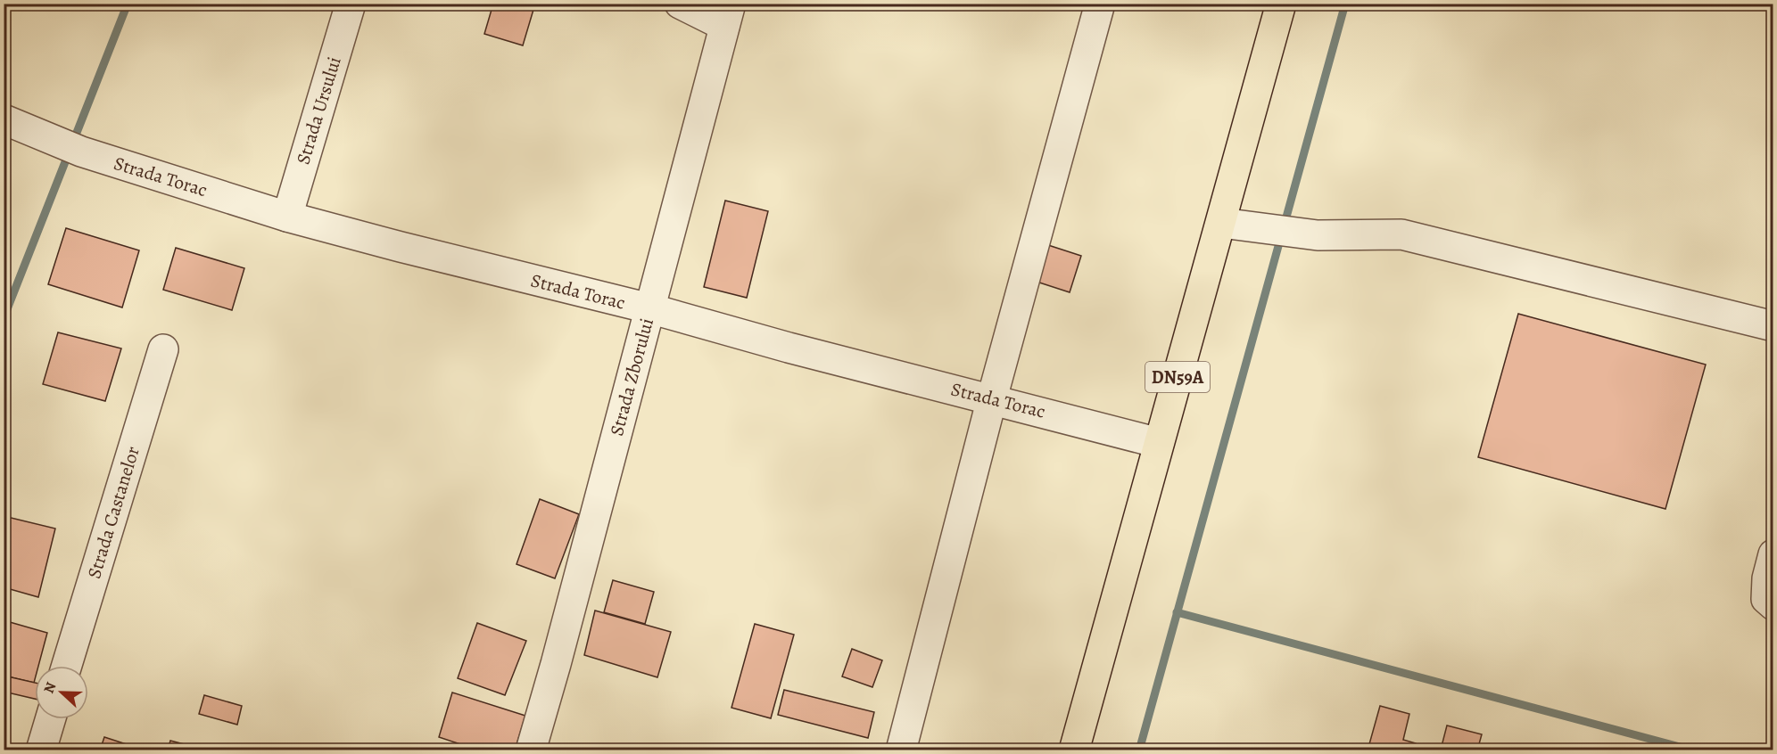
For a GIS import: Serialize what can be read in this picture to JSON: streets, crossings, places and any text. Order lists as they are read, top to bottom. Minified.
{"streets":{"main road":["DN59A"],"street":["Strada Ursului","Strada Torac","Strada Zborului","Strada Castanelor"]},"crossings":[["Strada Ursului","Strada Torac"],["Strada Torac","Strada Zborului"],["Strada Torac","DN59A"]],"north":"left"}
